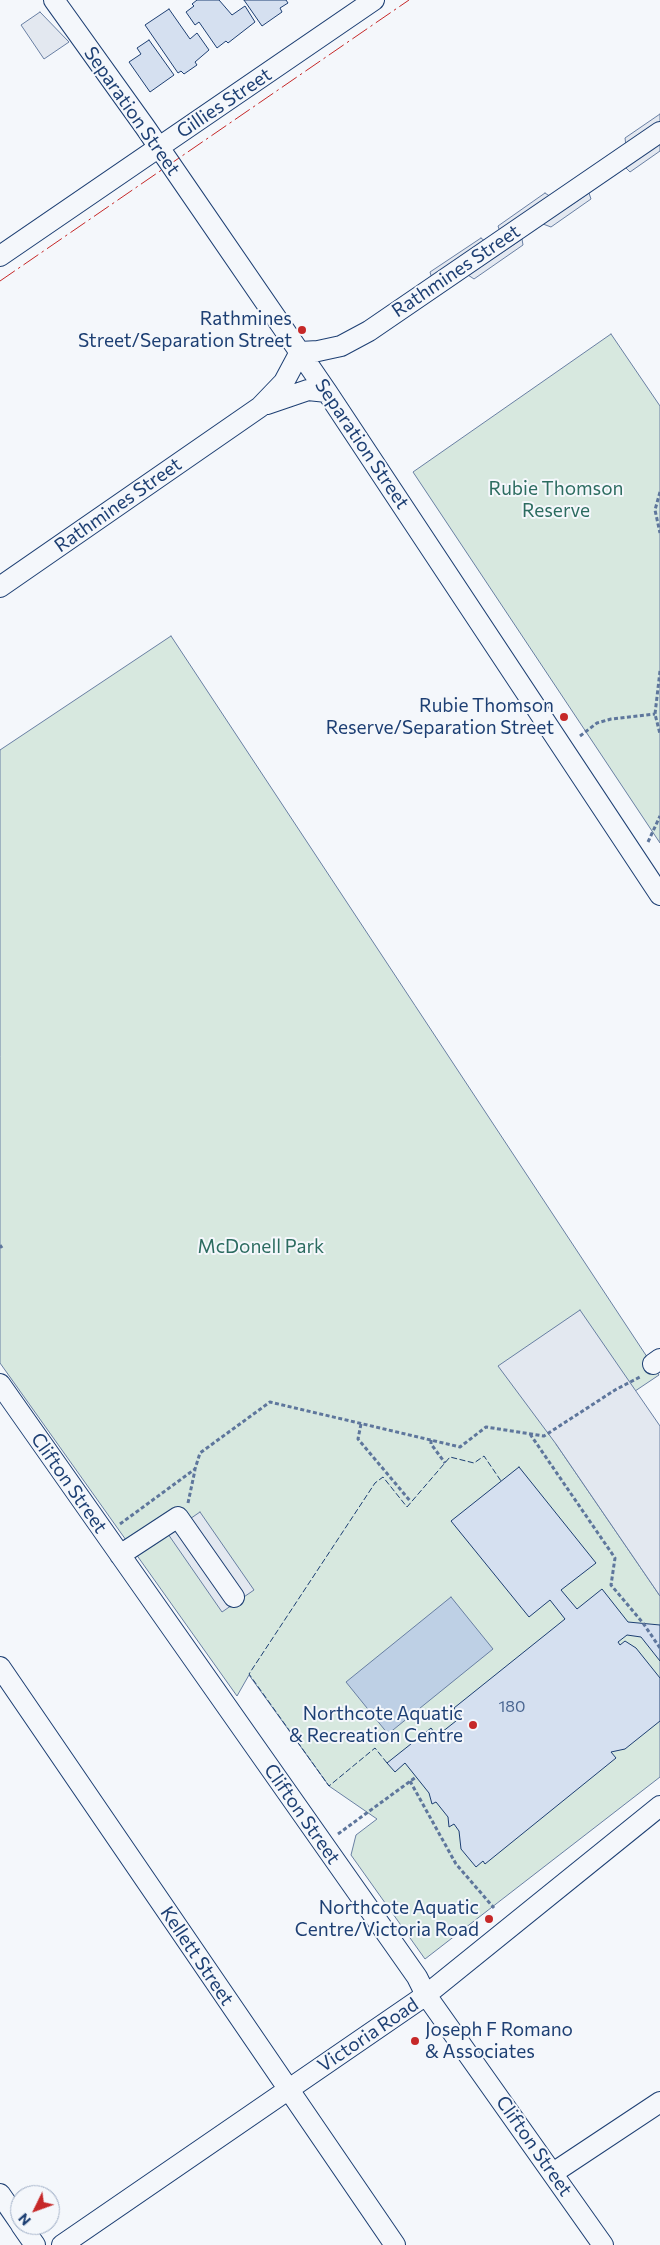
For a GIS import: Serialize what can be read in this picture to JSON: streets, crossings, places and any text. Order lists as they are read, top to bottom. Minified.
{"streets":{"street":["Gillies Street","Separation Street","Rathmines Street","Clifton Street","Kellett Street","Victoria Road"]},"crossings":[["Gillies Street","Separation Street"],["Separation Street","Rathmines Street"],["Clifton Street","Victoria Road"],["Kellett Street","Victoria Road"]],"parks":["Rubie Thomson Reserve","McDonell Park"],"places":["Rathmines Street/Separation Street","Rubie Thomson Reserve/Separation Street","Northcote Aquatic & Recreation Centre","Northcote Aquatic Centre/Victoria Road","Joseph F Romano & Associates"],"house_numbers":["180"],"north":"bottom left"}
